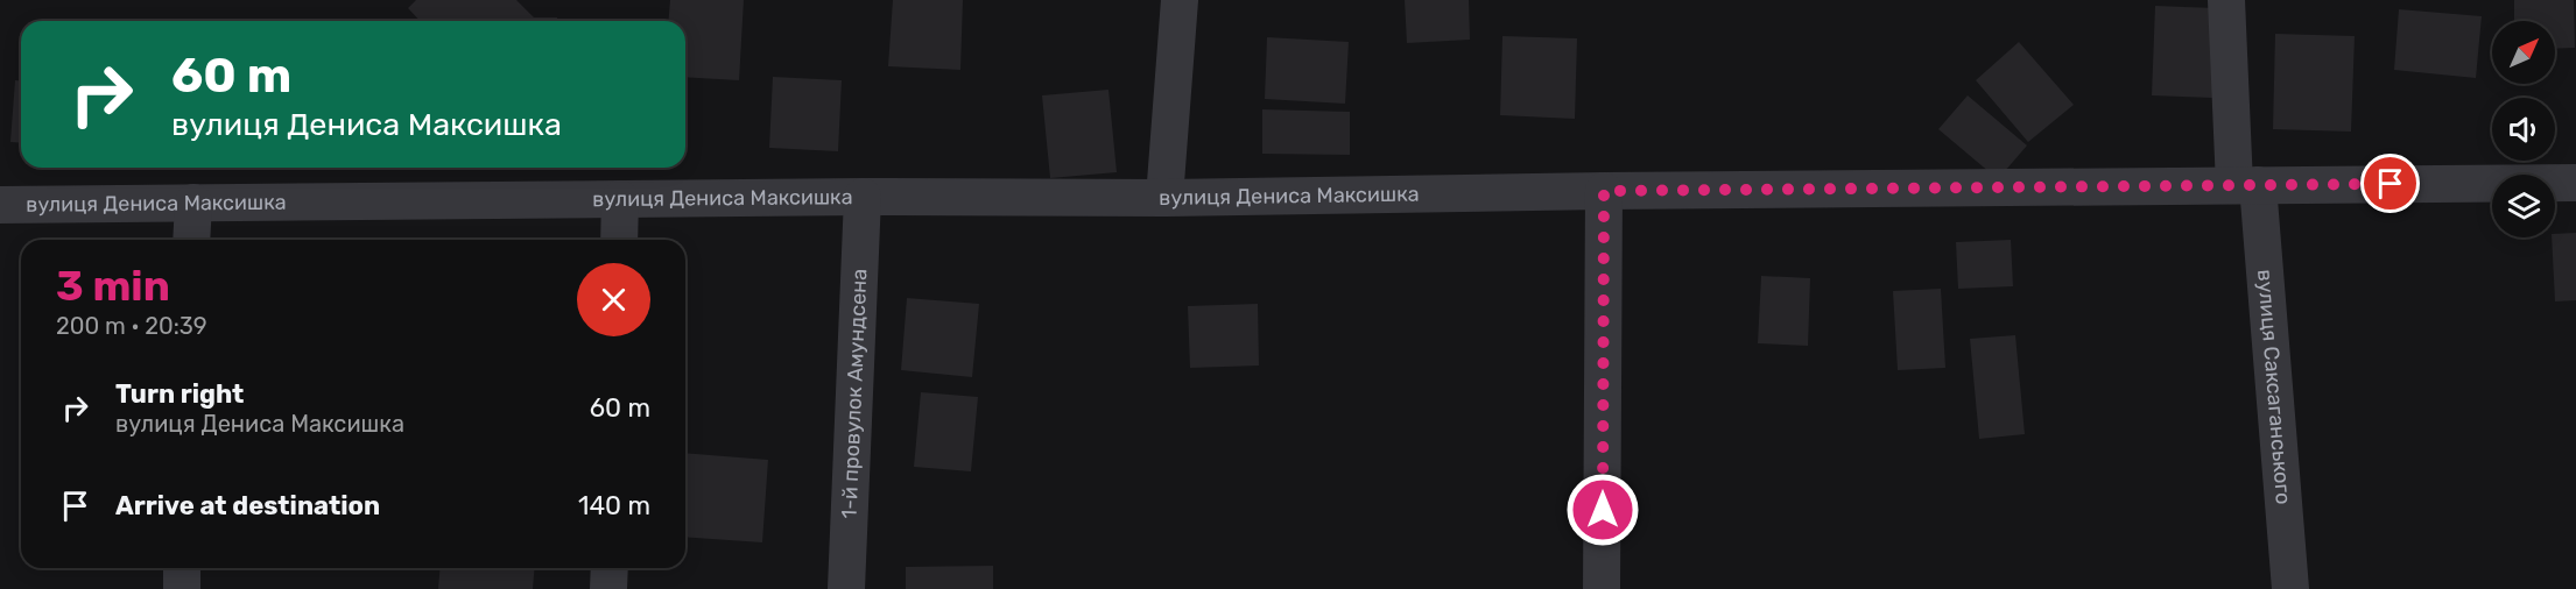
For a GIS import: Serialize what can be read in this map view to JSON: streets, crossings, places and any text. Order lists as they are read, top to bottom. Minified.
{"streets":{"street":["вулиця Дениса Максишка","вулиця Саксаганського","1-й провулок Амундсена"]},"crossings":[["вулиця Дениса Максишка","вулиця Саксаганського"],["вулиця Дениса Максишка","1-й провулок Амундсена"]],"north":"top right","page":{"turn":["60 m","вулиця Дениса Максишка"],"heading":["3 min","200 m · 20:39"],"list":[{"name":"Turn right","note":"вулиця Дениса Максишка","value":"60 m"},{"name":"Arrive at destination","value":"140 m"}]}}
